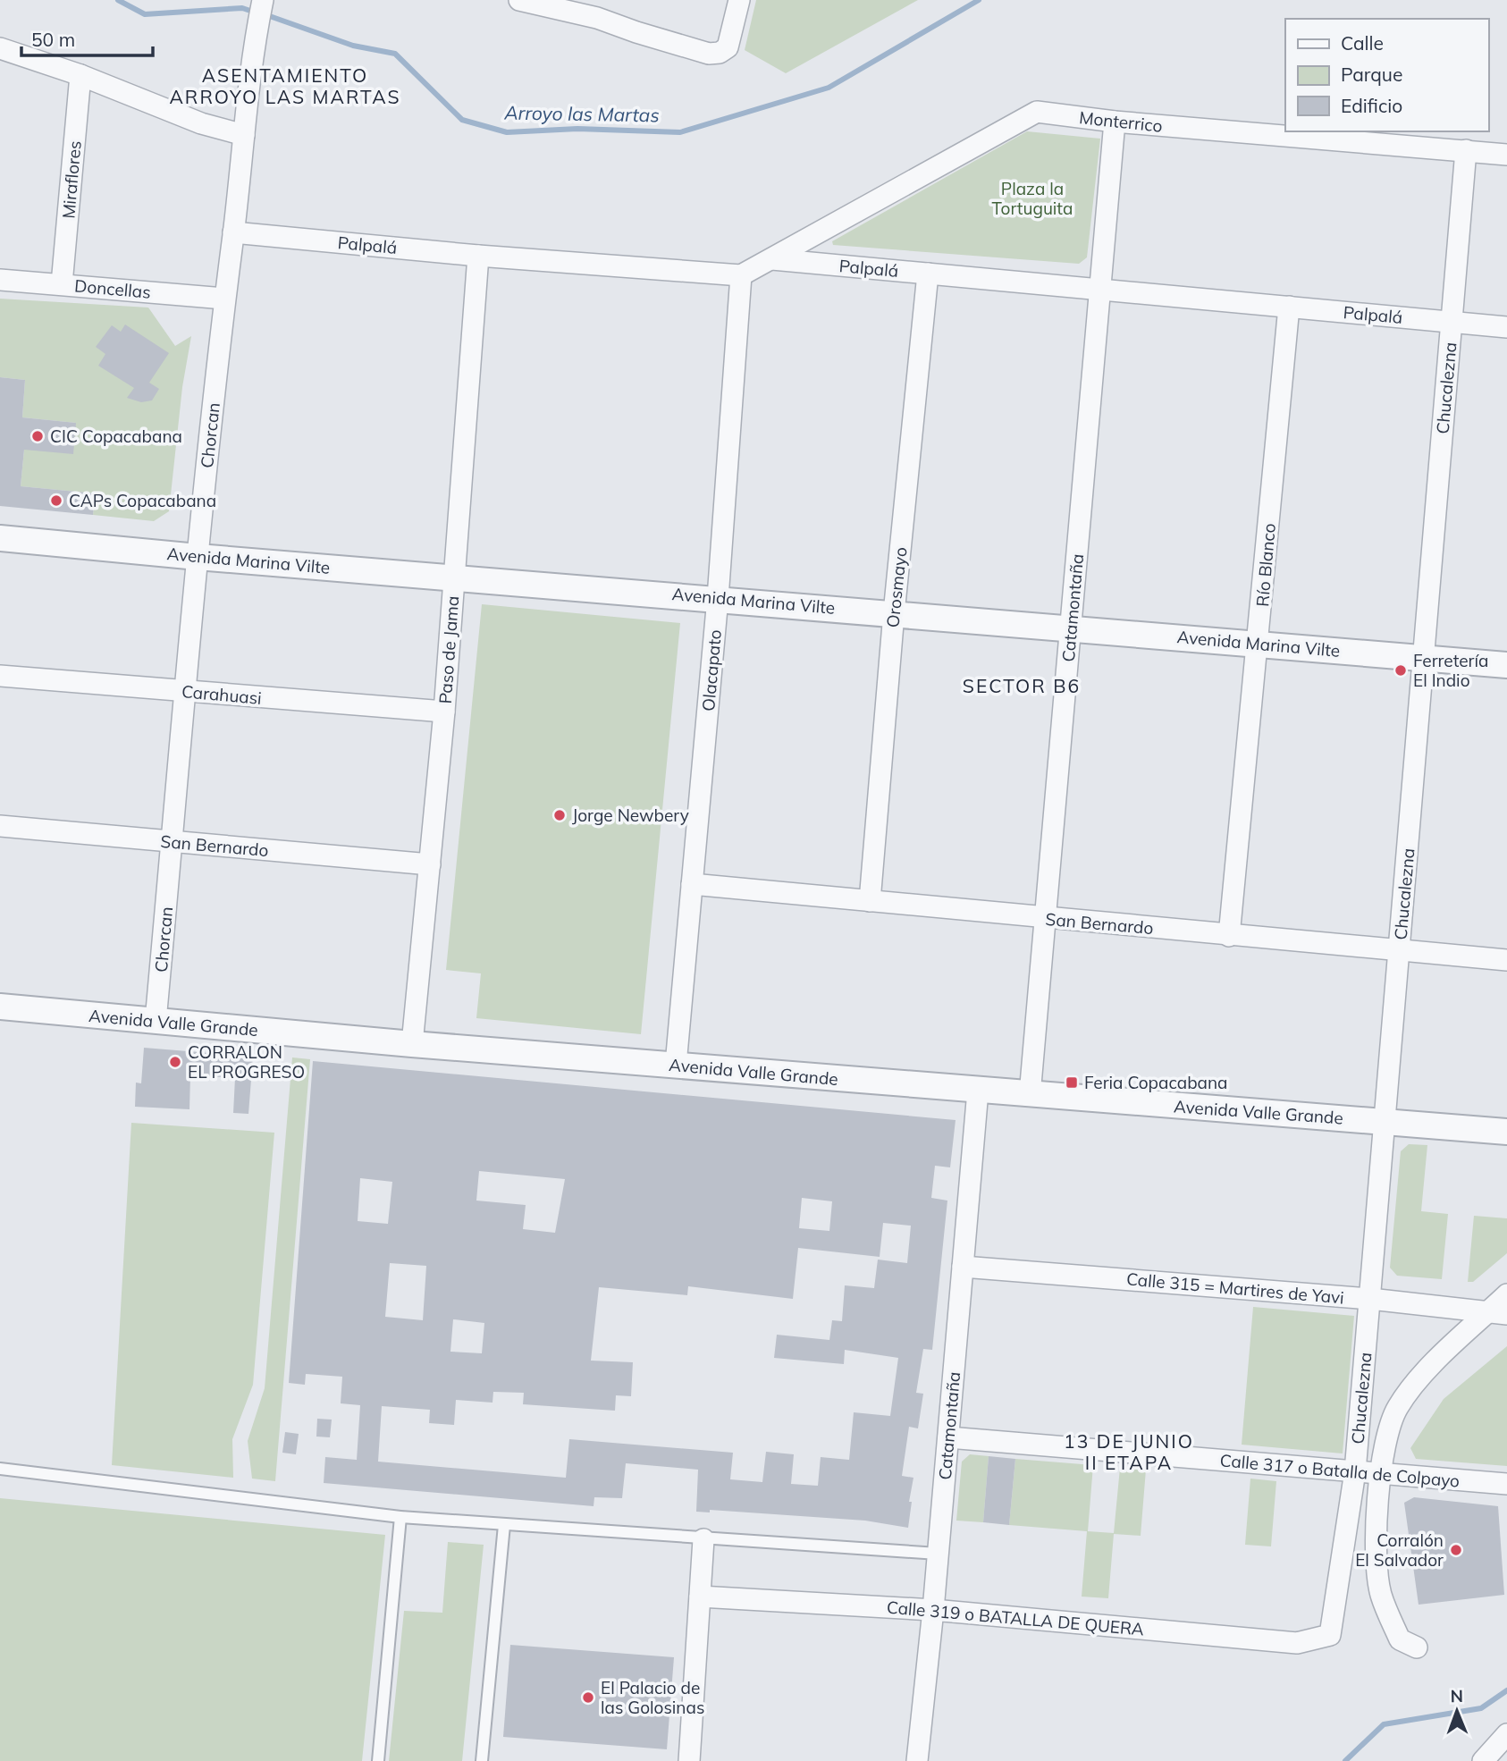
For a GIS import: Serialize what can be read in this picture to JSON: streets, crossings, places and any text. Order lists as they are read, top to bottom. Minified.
{"streets":{"street":["Monterrico","Miraflores","Palpalá","Doncellas","Chucalezna","Chorcan","Avenida Marina Vilte","Río Blanco","Orosmayo","Catamontaña","Paso de Jama","Olacapato","Carahuasi","San Bernardo","Avenida Valle Grande","Calle 315 = Martires de Yavi","Calle 317 o Batalla de Colpayo","Calle 319 o BATALLA DE QUERA"]},"crossings":[["Monterrico","Palpalá"],["Monterrico","Chucalezna"],["Monterrico","Catamontaña"],["Miraflores","Doncellas"],["Palpalá","Chucalezna"],["Palpalá","Chorcan"],["Palpalá","Río Blanco"],["Palpalá","Orosmayo"],["Palpalá","Catamontaña"],["Palpalá","Paso de Jama"],["Palpalá","Olacapato"],["Doncellas","Chorcan"],["Chucalezna","Avenida Marina Vilte"],["Chucalezna","San Bernardo"],["Chucalezna","Avenida Valle Grande"],["Chucalezna","Calle 315 = Martires de Yavi"],["Chucalezna","Calle 317 o Batalla de Colpayo"],["Chucalezna","Calle 319 o BATALLA DE QUERA"],["Chorcan","Avenida Marina Vilte"],["Chorcan","Carahuasi"],["Chorcan","San Bernardo"],["Chorcan","Avenida Valle Grande"],["Avenida Marina Vilte","Río Blanco"],["Avenida Marina Vilte","Orosmayo"],["Avenida Marina Vilte","Catamontaña"],["Avenida Marina Vilte","Paso de Jama"],["Avenida Marina Vilte","Olacapato"],["Río Blanco","San Bernardo"],["Orosmayo","San Bernardo"],["Catamontaña","San Bernardo"],["Catamontaña","Avenida Valle Grande"],["Catamontaña","Calle 315 = Martires de Yavi"],["Catamontaña","Calle 317 o Batalla de Colpayo"],["Catamontaña","Calle 319 o BATALLA DE QUERA"],["Paso de Jama","Carahuasi"],["Paso de Jama","San Bernardo"],["Paso de Jama","Avenida Valle Grande"],["Olacapato","San Bernardo"],["Olacapato","Avenida Valle Grande"]],"districts":["ASENTAMIENTO ARROYO LAS MARTAS","SECTOR B6","13 DE JUNIO II ETAPA"],"water":["Arroyo las Martas"],"parks":["Plaza la Tortuguita"],"places":{"other":["CIC Copacabana","CAPs Copacabana","Ferretería El Indio","Jorge Newbery","CORRALON EL PROGRESO","Corralón El Salvador","El Palacio de las Golosinas"],"transit":["Feria Copacabana"]},"legend":["Calle","Parque","Edificio"],"scale_bar":"50 m","north":"top"}
